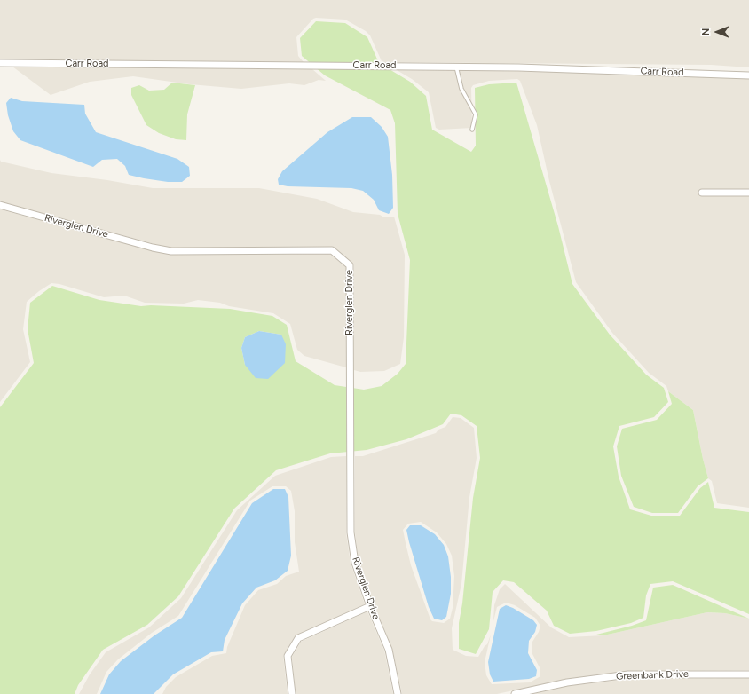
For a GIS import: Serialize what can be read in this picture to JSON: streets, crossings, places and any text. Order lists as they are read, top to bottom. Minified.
{"streets":{"street":["Carr Road","Riverglen Drive","Greenbank Drive"]},"north":"left"}
